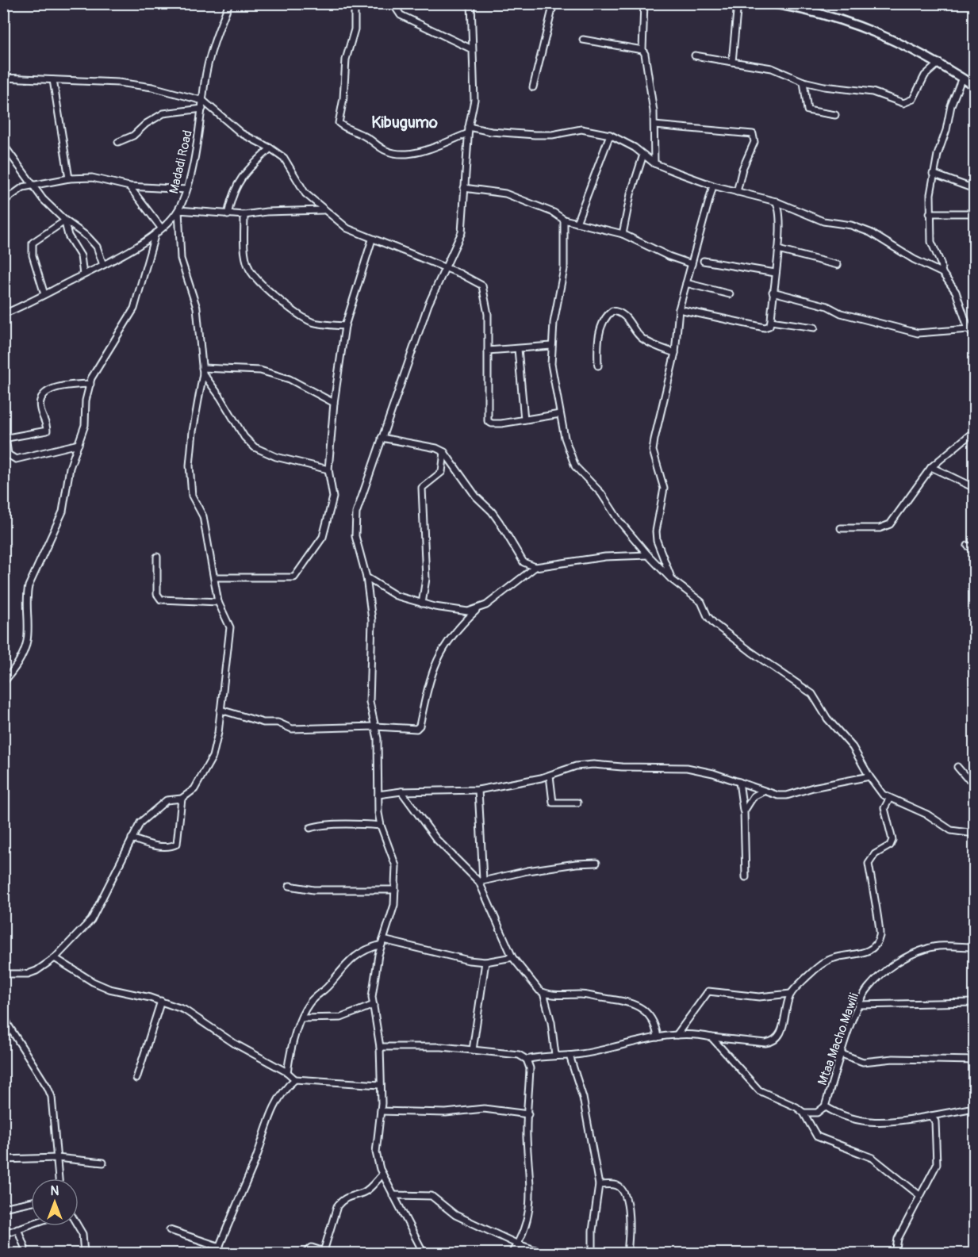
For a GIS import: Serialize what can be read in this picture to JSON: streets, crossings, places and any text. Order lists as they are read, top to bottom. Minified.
{"streets":{"street":["Madadi Road","Mtaa Macho Mawili"]},"districts":["Kibugumo"],"north":"top"}
